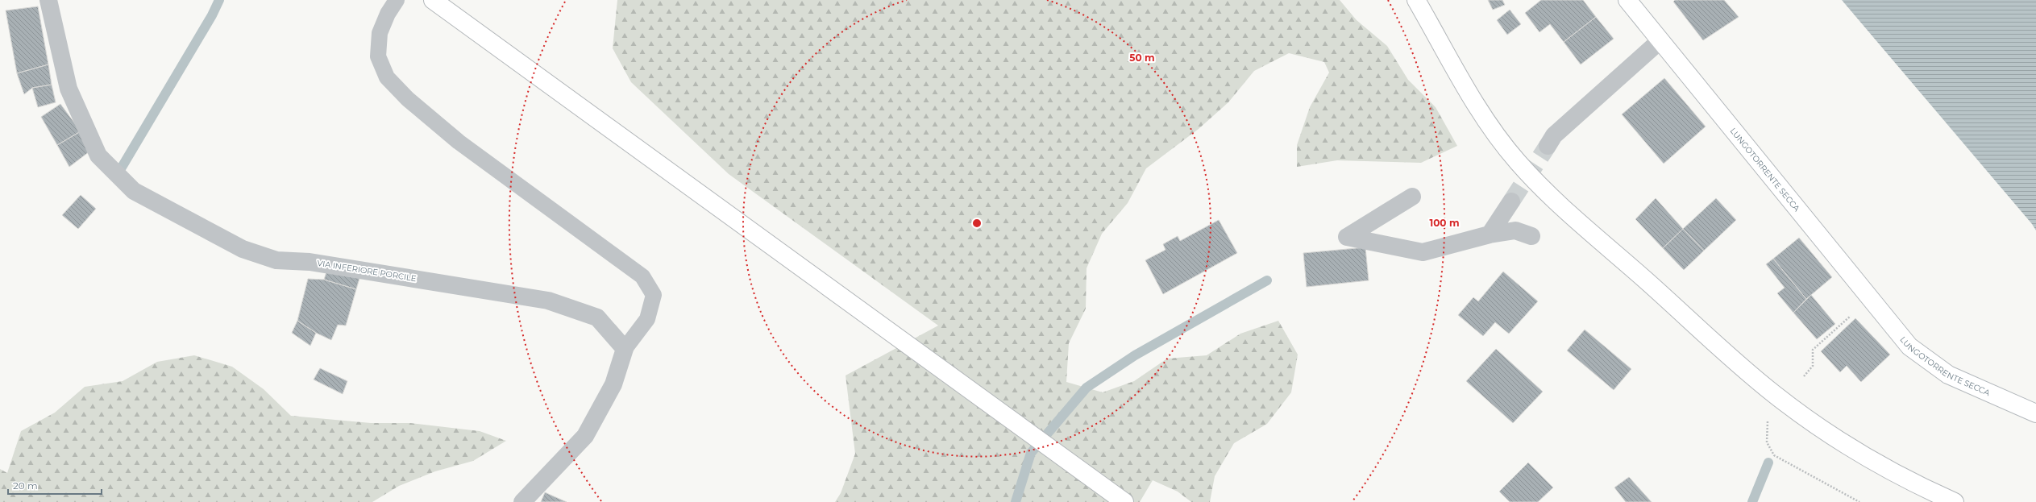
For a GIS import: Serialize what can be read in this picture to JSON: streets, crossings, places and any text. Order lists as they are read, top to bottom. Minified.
{"streets":{"main road":["LUNGOTORRENTE SECCA"],"street":["VIA INFERIORE PORCILE"]},"scale_bar":"20 m","rings":["50 m","100 m"]}
